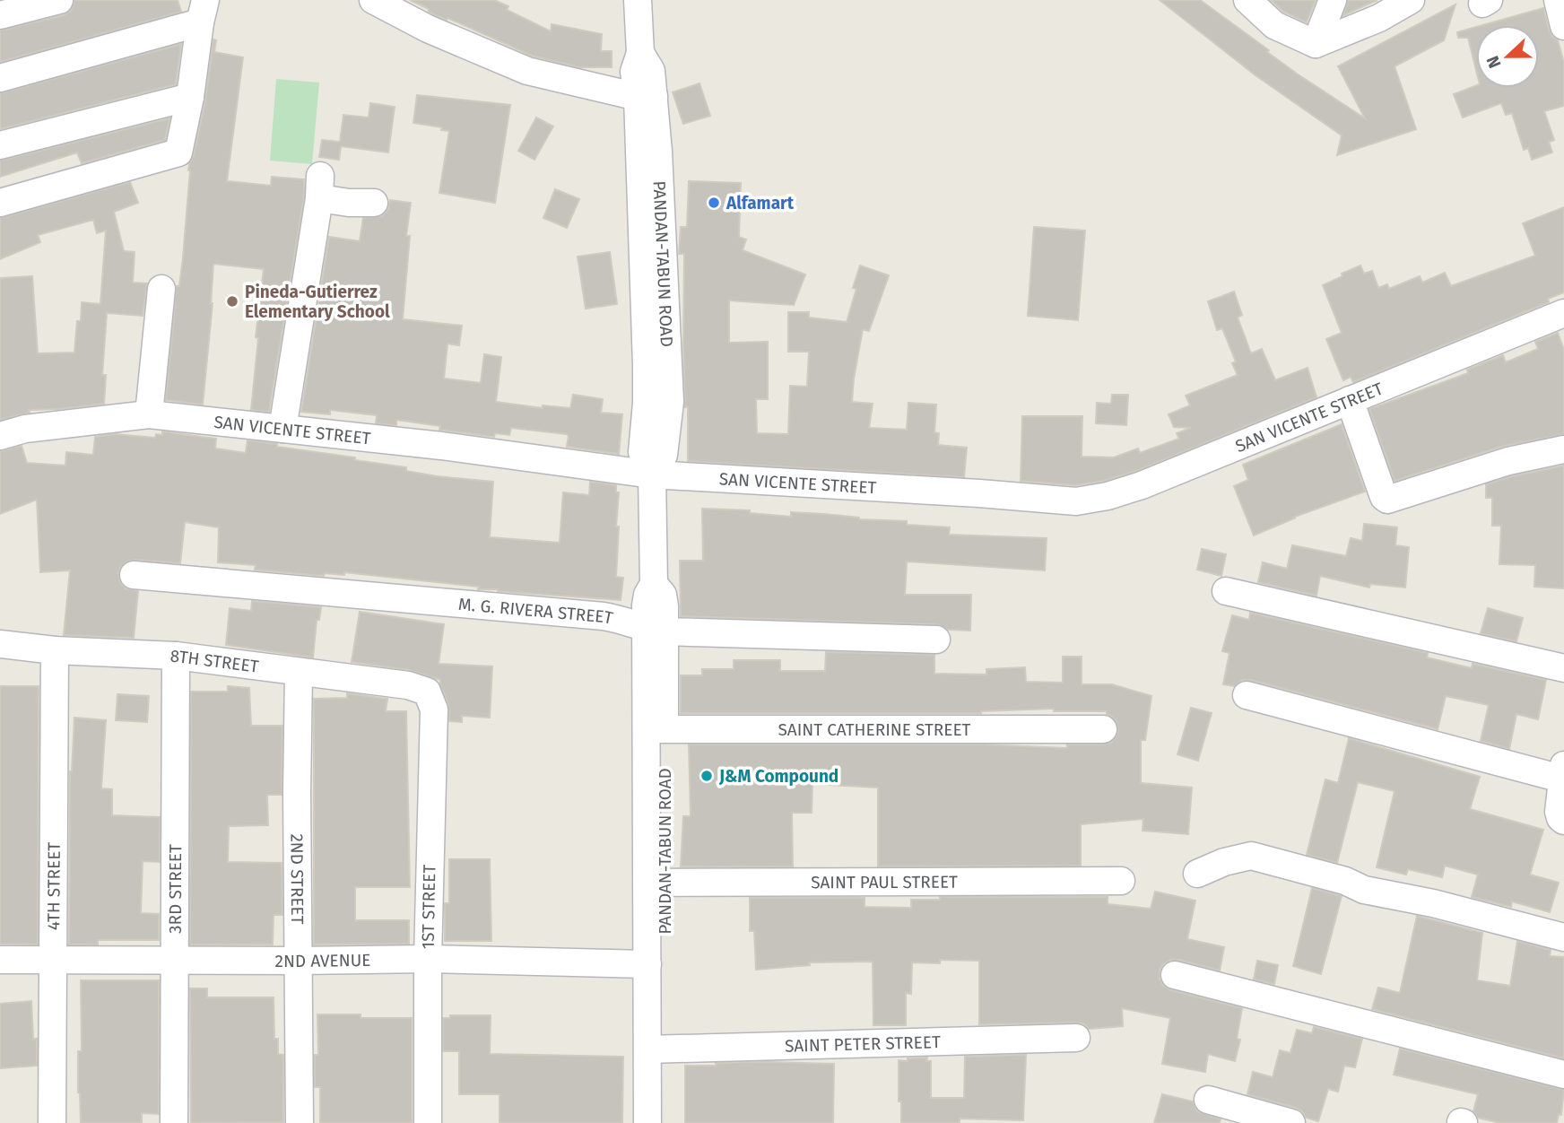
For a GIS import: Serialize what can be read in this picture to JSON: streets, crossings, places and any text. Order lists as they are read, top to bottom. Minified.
{"streets":{"street":["PANDAN-TABUN ROAD","SAN VICENTE STREET","M. G. RIVERA STREET","8TH STREET","SAINT CATHERINE STREET","2ND STREET","SAINT PAUL STREET","4TH STREET","3RD STREET","1ST STREET","2ND AVENUE","SAINT PETER STREET"]},"crossings":[["PANDAN-TABUN ROAD","SAN VICENTE STREET"],["PANDAN-TABUN ROAD","M. G. RIVERA STREET"],["PANDAN-TABUN ROAD","SAINT CATHERINE STREET"],["PANDAN-TABUN ROAD","SAINT PAUL STREET"],["PANDAN-TABUN ROAD","2ND AVENUE"],["PANDAN-TABUN ROAD","SAINT PETER STREET"],["8TH STREET","2ND STREET"],["8TH STREET","4TH STREET"],["8TH STREET","3RD STREET"],["8TH STREET","1ST STREET"],["2ND STREET","2ND AVENUE"],["4TH STREET","2ND AVENUE"],["3RD STREET","2ND AVENUE"],["1ST STREET","2ND AVENUE"]],"places":["Alfamart","Pineda-Gutierrez Elementary School","J&M Compound"],"north":"left"}
